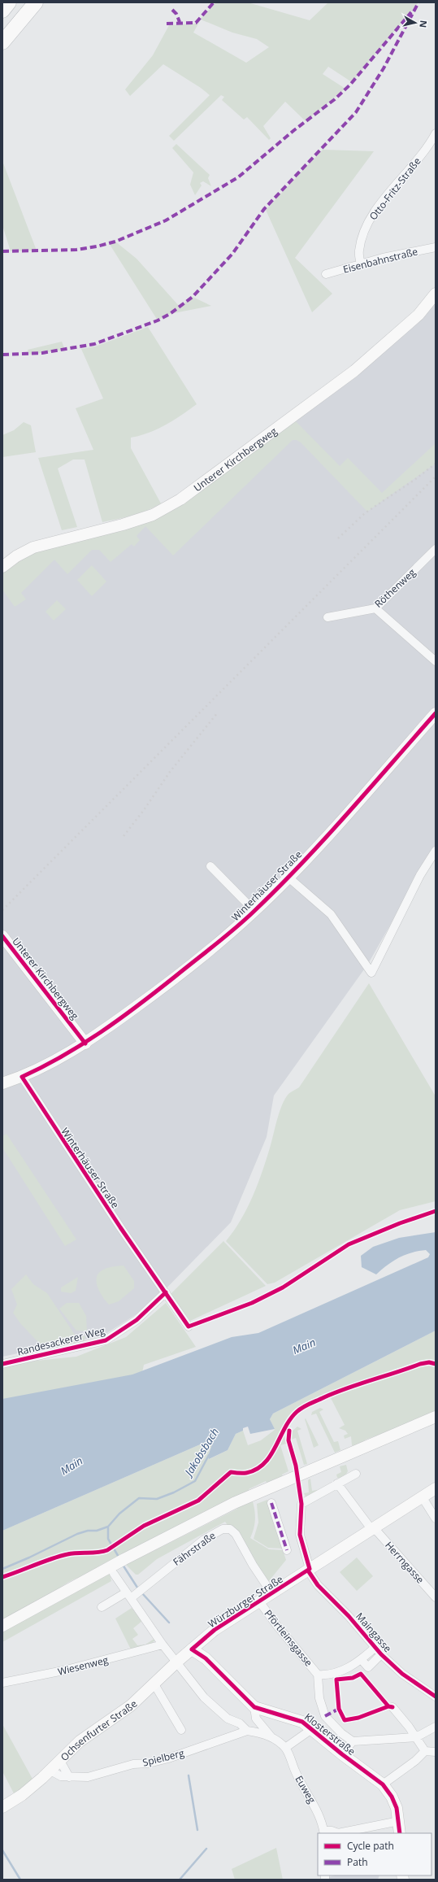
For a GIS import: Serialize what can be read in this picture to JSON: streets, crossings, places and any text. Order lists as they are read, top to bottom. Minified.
{"streets":{"street":["Otto-Fritz-Straße","Eisenbahnstraße","Unterer Kirchbergweg","Röthenweg","Winterhäuser Straße","Randesackerer Weg","Fährstraße","Herrngasse","Würzburger Straße","Maingasse","Pförtleinsgasse","Wiesenweg","Ochsenfurter Straße","Klosterstraße","Spielberg","Euweg"]},"crossings":[["Otto-Fritz-Straße","Eisenbahnstraße"],["Unterer Kirchbergweg","Winterhäuser Straße"],["Winterhäuser Straße","Randesackerer Weg"],["Fährstraße","Würzburger Straße"],["Herrngasse","Würzburger Straße"],["Herrngasse","Maingasse"],["Würzburger Straße","Maingasse"],["Würzburger Straße","Pförtleinsgasse"],["Würzburger Straße","Ochsenfurter Straße"],["Würzburger Straße","Klosterstraße"],["Ochsenfurter Straße","Klosterstraße"],["Ochsenfurter Straße","Spielberg"],["Klosterstraße","Euweg"]],"water":["Main","Jakobsbach"],"legend":["Cycle path","Path"],"north":"right"}
